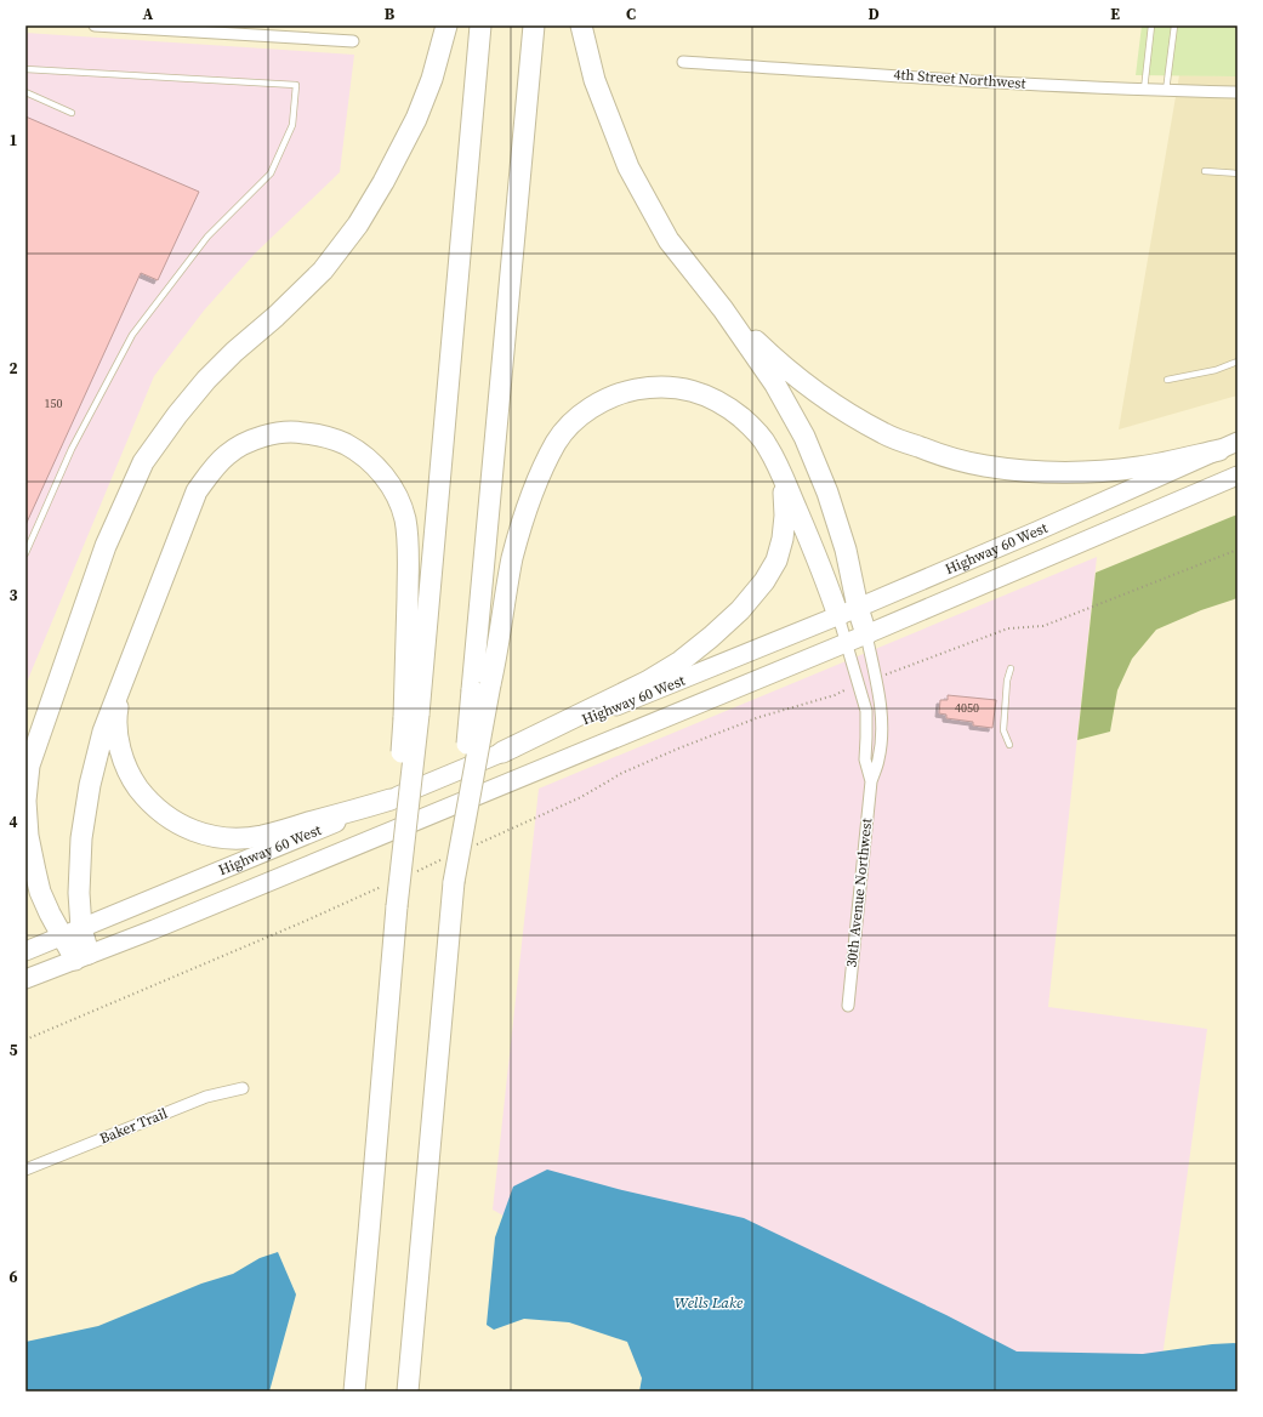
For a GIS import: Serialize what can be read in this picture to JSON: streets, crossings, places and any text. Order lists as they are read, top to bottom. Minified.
{"streets":{"main road":["Highway 60 West"],"street":["4th Street Northwest","30th Avenue Northwest","Baker Trail"]},"crossings":[["Highway 60 West","30th Avenue Northwest"]],"water":["Wells Lake"],"house_numbers":["150","4050"],"grid":{"columns":["A","B","C","D","E"],"rows":["1","2","3","4","5","6"]}}
